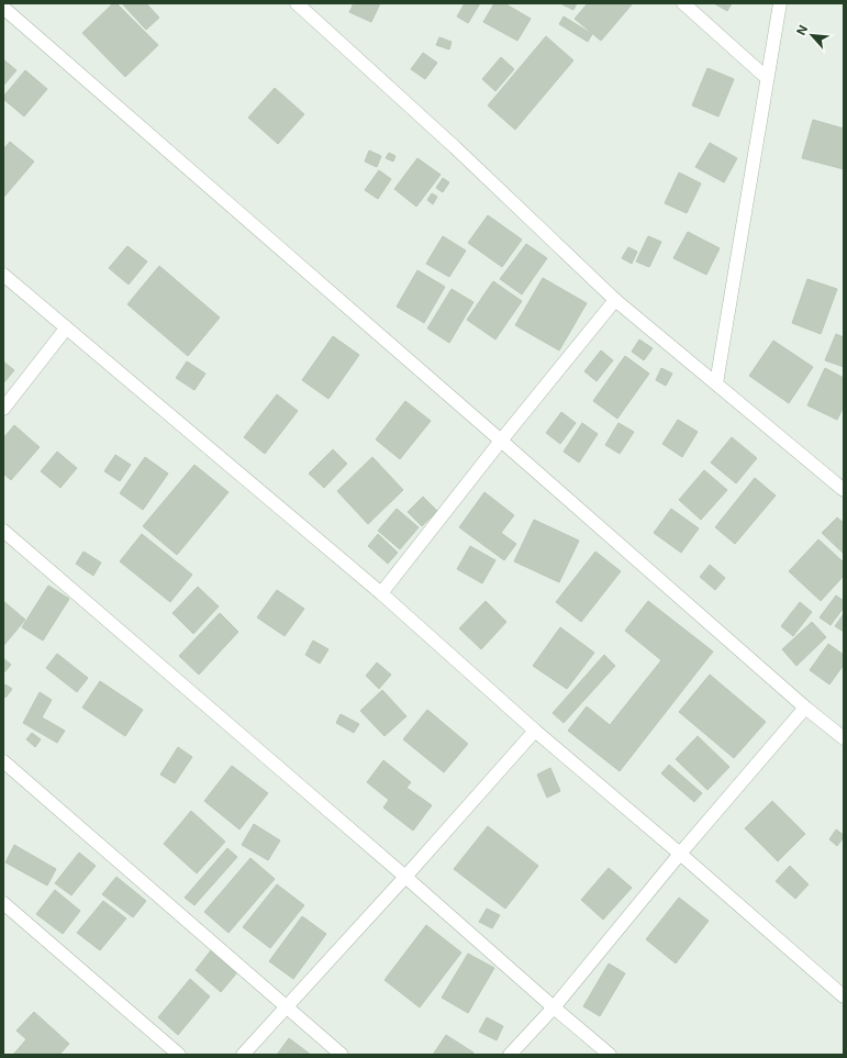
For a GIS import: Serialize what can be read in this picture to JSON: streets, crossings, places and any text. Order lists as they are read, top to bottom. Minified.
{"north":"top left"}
